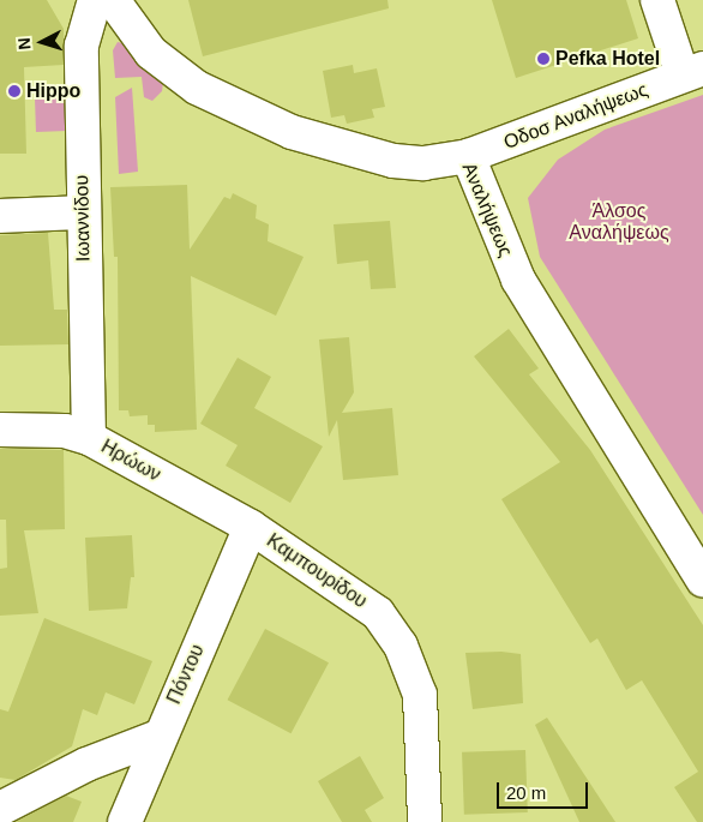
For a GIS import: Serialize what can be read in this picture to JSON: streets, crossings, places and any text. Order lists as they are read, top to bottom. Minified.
{"streets":{"street":["Οδοσ Αναλήψεως","Αναλήψεως","Ιωαννίδου","Ηρώων","Καμπουρίδου","Πόντου"]},"crossings":[["Οδοσ Αναλήψεως","Αναλήψεως"],["Ιωαννίδου","Ηρώων"],["Ηρώων","Καμπουρίδου"],["Ηρώων","Πόντου"],["Καμπουρίδου","Πόντου"]],"parks":["Άλσος Αναλήψεως"],"places":["Pefka Hotel","Hippo"],"scale_bar":"20 m","north":"left"}
